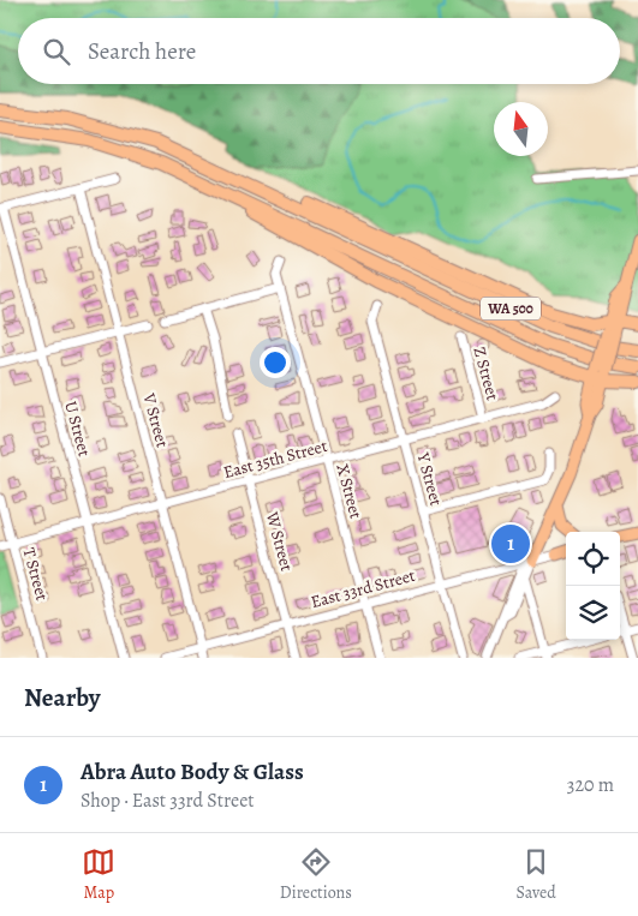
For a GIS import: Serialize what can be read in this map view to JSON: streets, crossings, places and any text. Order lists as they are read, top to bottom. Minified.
{"streets":{"highway":["WA 500"],"main road":["East 33rd Street"],"street":["Z Street","V Street","U Street","East 35th Street","Y Street","X Street","W Street","T Street"]},"crossings":[["Z Street","East 35th Street"],["V Street","East 35th Street"],["V Street","East 33rd Street"],["U Street","East 35th Street"],["East 35th Street","Y Street"],["East 35th Street","X Street"],["East 35th Street","W Street"],["East 35th Street","T Street"],["Y Street","East 33rd Street"],["X Street","East 33rd Street"],["W Street","East 33rd Street"]],"north":"top","page":{"search":"Search here","pins":"1","heading":"Nearby","list":[{"mark":"1","name":"Abra Auto Body & Glass","note":"Shop · East 33rd Street","value":"320 m"}],"nav":["Map","Directions","Saved"]}}
